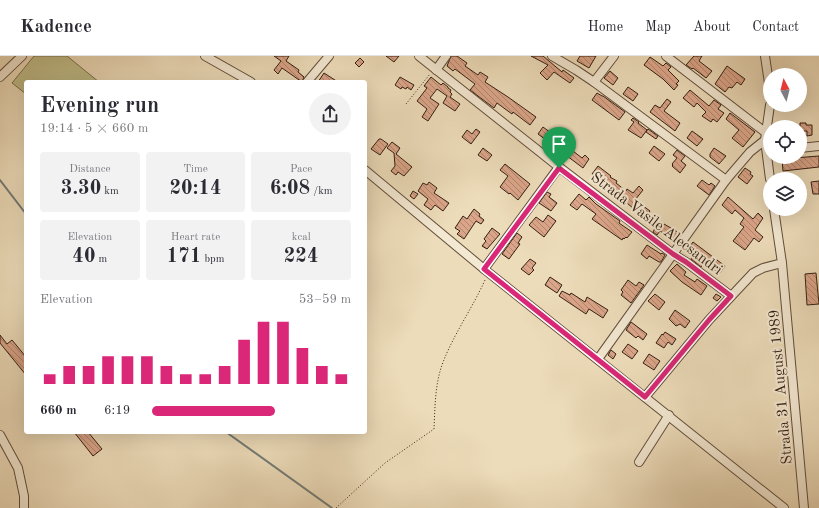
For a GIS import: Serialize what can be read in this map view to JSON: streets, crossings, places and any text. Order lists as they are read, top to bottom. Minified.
{"streets":{"street":["Strada Vasile Alecsandri","Strada 31 August 1989"]},"north":"top","page":{"header":"Kadence","nav":["Home","Map","About","Contact"],"heading":["Evening run","19:14 · 5 × 660 m"],"stats":[["Distance","3.30 km"],["Time","20:14"],["Pace","6:08 /km"],["Elevation","40 m"],["Heart rate","171 bpm"],["kcal","224"]],"chart":["Elevation","53–59 m"],"list":[{"name":"660 m","note":"6:19"}]}}
